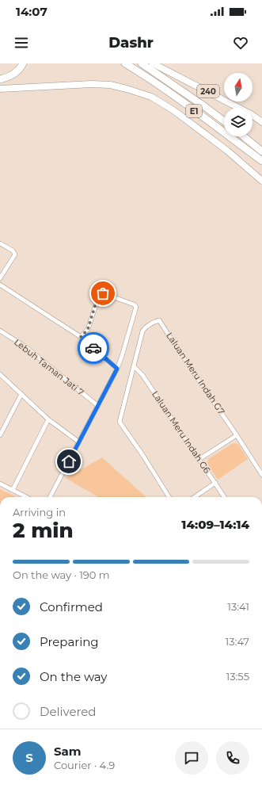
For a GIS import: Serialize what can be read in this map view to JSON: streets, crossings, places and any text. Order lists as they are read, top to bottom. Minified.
{"streets":{"highway":["E1"],"main road":["240"],"street":["Lebuh Taman Jati 7","Laluan Meru Indah G7","Laluan Meru Indah G6"]},"crossings":[["Laluan Meru Indah G7","Laluan Meru Indah G6"]],"north":"top","page":{"status":"14:07","header":"Dashr","heading":["2 min","Arriving in","14:09–14:14"],"panel":["Sam","Courier · 4.9"],"bar":"On the way · 190 m","list":[["Confirmed","13:41"],["Preparing","13:47"],["On the way","13:55"],"Delivered"],"round":"S"}}
